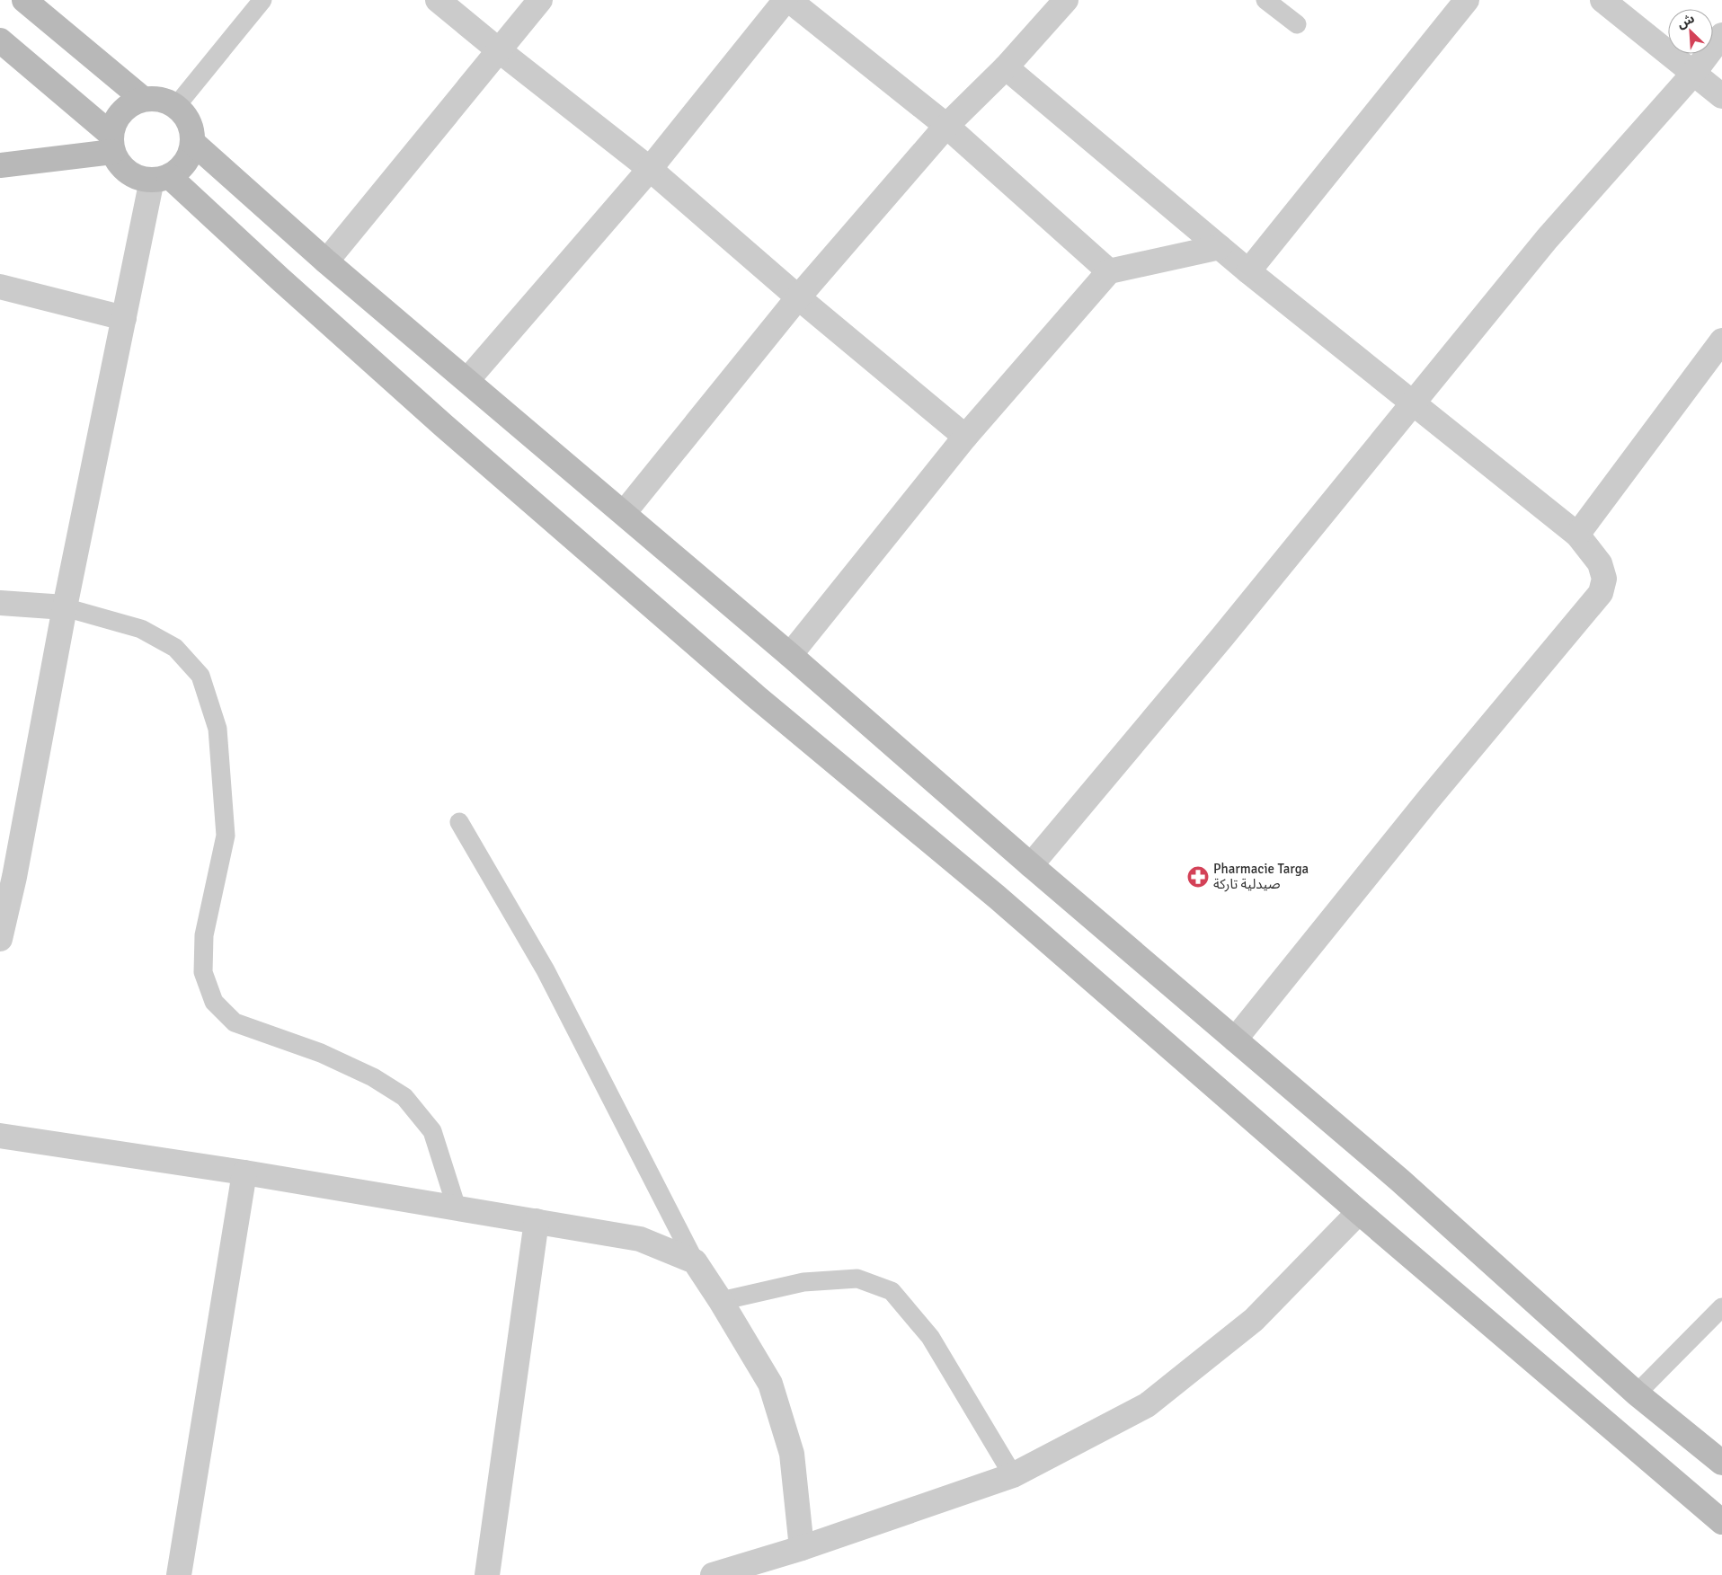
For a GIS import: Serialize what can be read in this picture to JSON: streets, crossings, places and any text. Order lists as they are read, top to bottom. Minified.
{"places":{"pharmacy":["Pharmacie Targa صيدلية تاركة"]},"north":"top left"}
